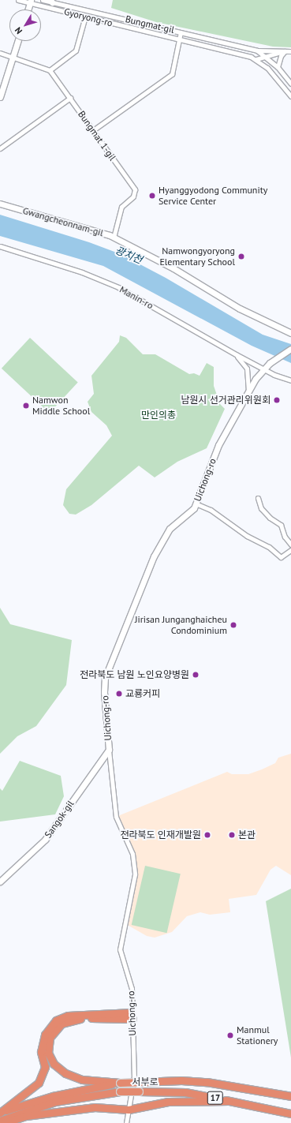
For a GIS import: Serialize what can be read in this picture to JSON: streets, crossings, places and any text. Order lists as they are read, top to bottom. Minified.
{"streets":{"highway":["서부로","17"],"street":["Gyoryong-ro","Bungmat-gil","Bungmat 1-gil","Gwangcheonnam-gil","Manin-ro","Uichong-ro","Sangok-gil"]},"crossings":[["Gyoryong-ro","Bungmat-gil"],["Bungmat 1-gil","Gwangcheonnam-gil"],["Manin-ro","Uichong-ro"],["Uichong-ro","Sangok-gil"]],"water":["광치천"],"parks":["만인의총"],"places":["Hyanggyodong Community Service Center","Namwongyoryong Elementary School","남원시 선거관리위원회","Namwon Middle School","Jirisan Junganghaicheu Condominium","전라북도 남원 노인요양병원","교룡커피","전라북도 인재개발원","본관","Manmul Stationery"],"north":"bottom left"}
